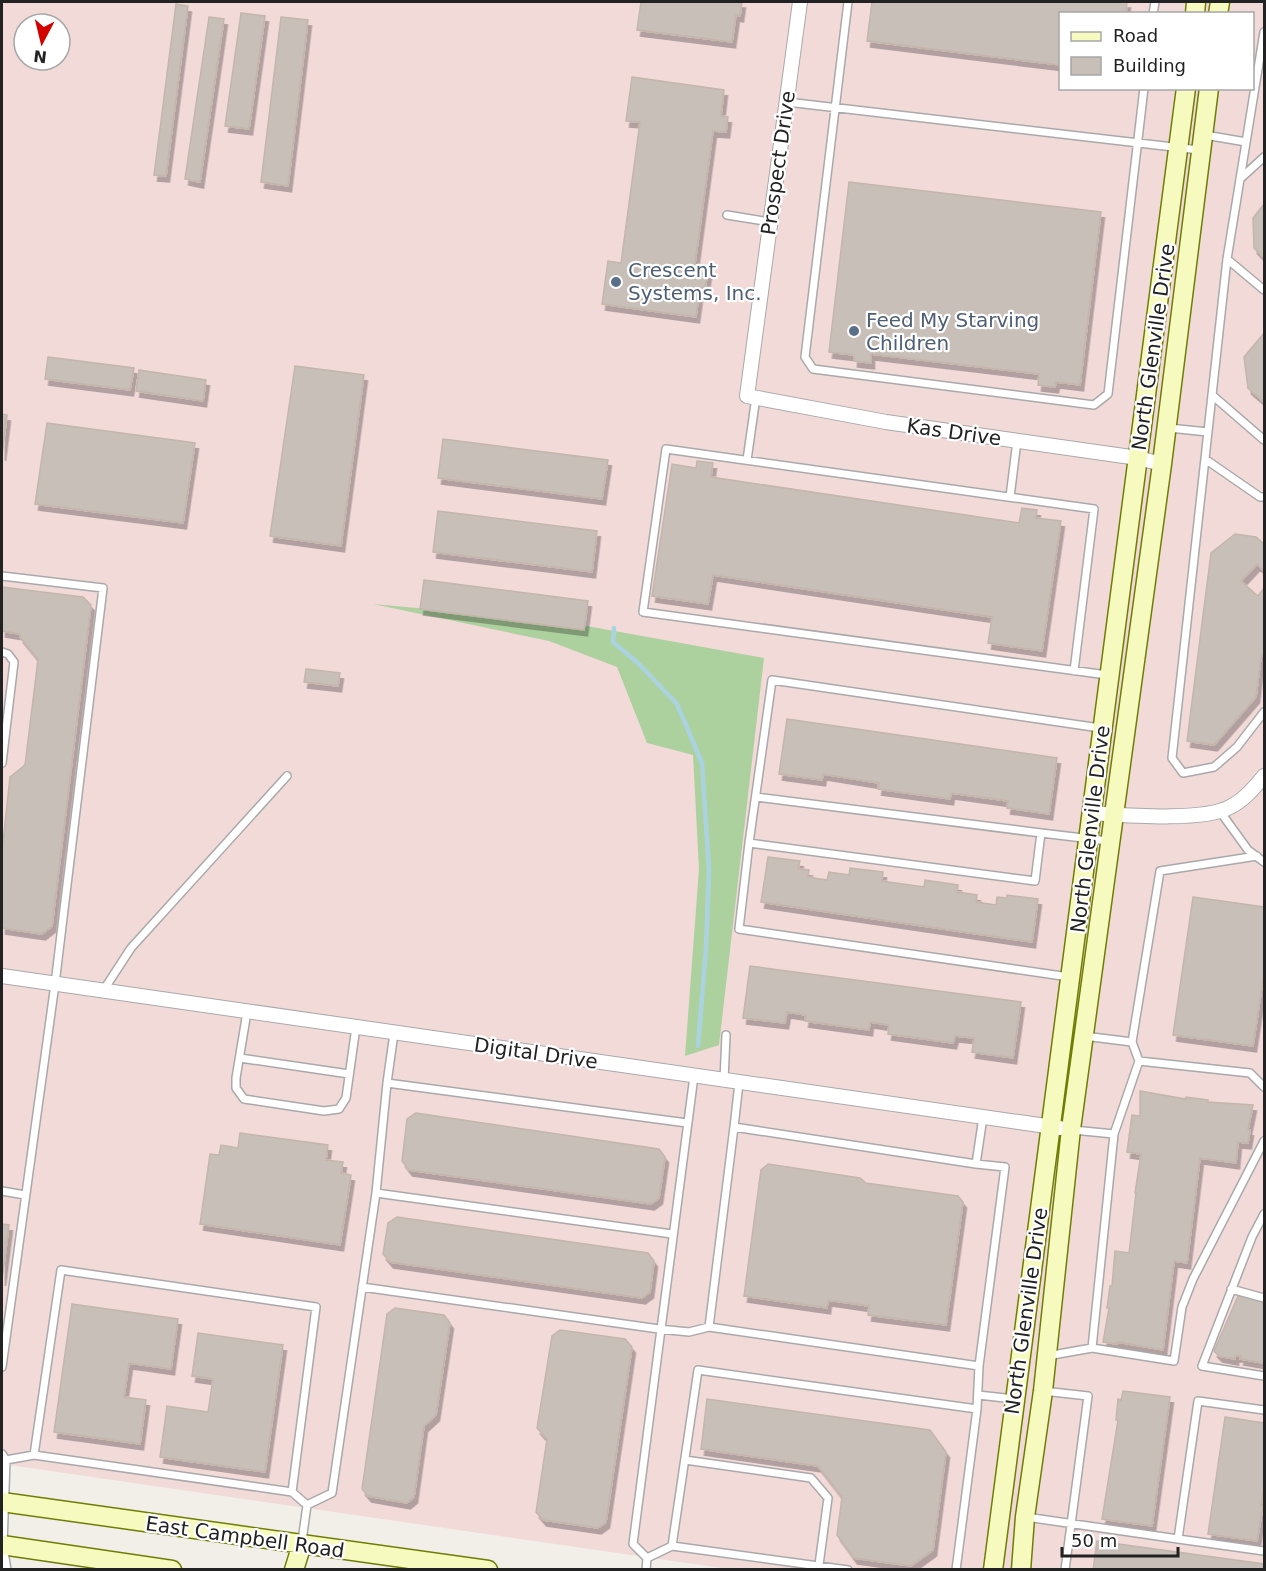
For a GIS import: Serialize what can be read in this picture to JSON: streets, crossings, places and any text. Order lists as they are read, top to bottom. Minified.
{"streets":{"street":["Prospect Drive","North Glenville Drive","Kas Drive","Digital Drive","East Campbell Road"]},"crossings":[["Prospect Drive","Kas Drive"],["North Glenville Drive","Kas Drive"],["North Glenville Drive","Digital Drive"]],"places":["Crescent Systems, Inc.","Feed My Starving Children"],"legend":["Road","Building"],"scale_bar":"50 m","north":"bottom"}
